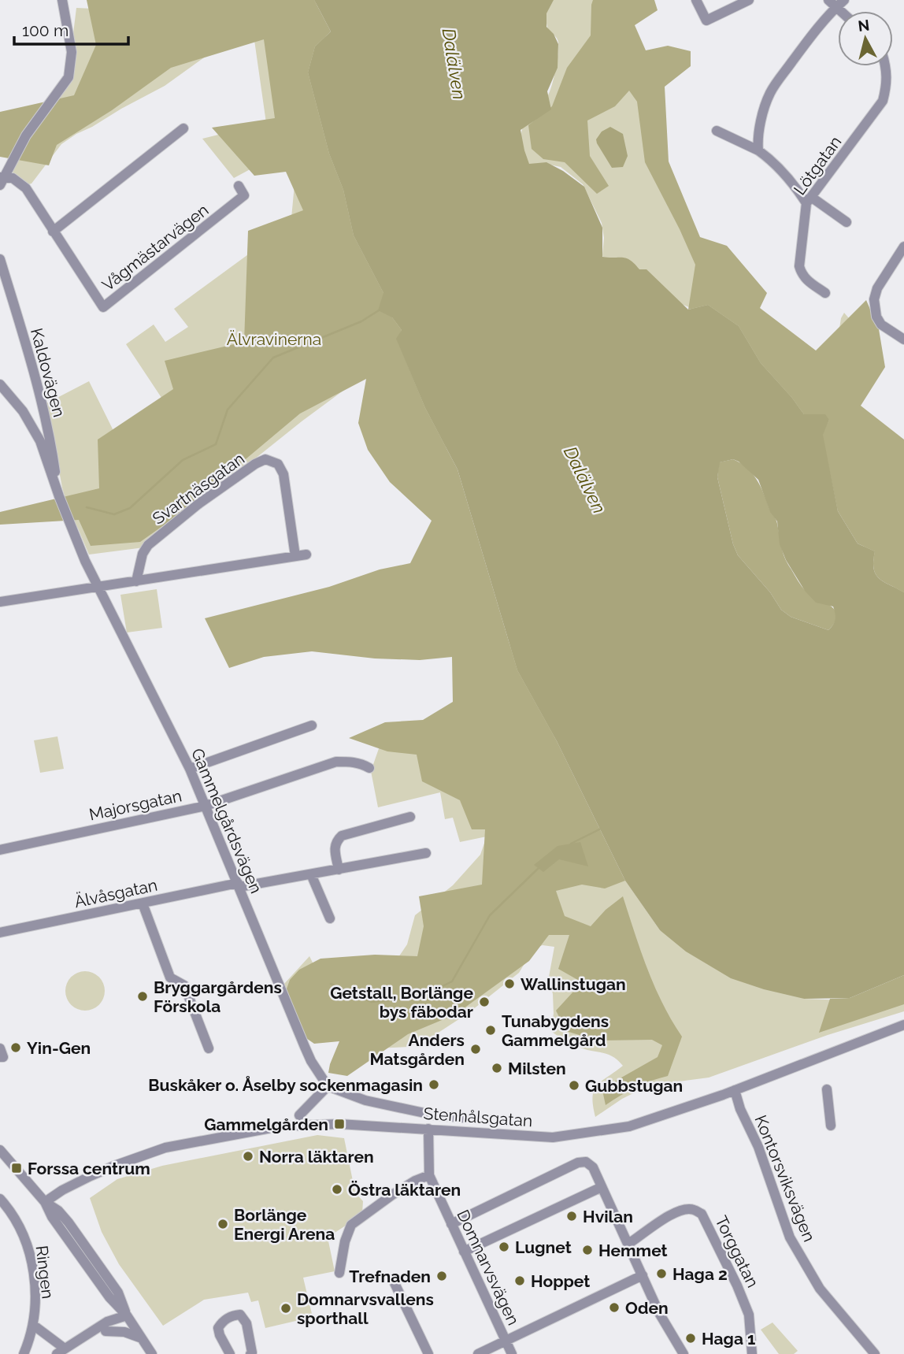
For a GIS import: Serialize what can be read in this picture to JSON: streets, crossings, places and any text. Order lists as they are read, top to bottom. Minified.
{"streets":{"street":["Lötgatan","Vågmästarvägen","Kaldovägen","Svartnäsgatan","Majorsgatan","Gammelgårdsvägen","Älvåsgatan","Stenhålsgatan","Kontorsviksvägen","Torggatan","Domnarvsvägen","Ringen"]},"crossings":[["Kaldovägen","Gammelgårdsvägen"],["Majorsgatan","Gammelgårdsvägen"],["Gammelgårdsvägen","Älvåsgatan"],["Stenhålsgatan","Kontorsviksvägen"],["Stenhålsgatan","Domnarvsvägen"]],"water":["Dalälven"],"parks":["Älvravinerna"],"places":{"other":["Wallinstugan","Bryggargårdens Förskola","Getstall, Borlänge bys fäbodar","Tunabygdens Gammelgård","Yin-Gen","Anders Matsgården","Milsten","Buskåker o. Åselby sockenmagasin","Gubbstugan","Norra läktaren","Östra läktaren","Hvilan","Borlänge Energi Arena","Lugnet","Hemmet","Haga 2","Trefnaden","Hoppet","Oden","Domnarvsvallens sporthall","Haga 1"],"transit":["Gammelgården","Forssa centrum"]},"scale_bar":"100 m","north":"top"}
